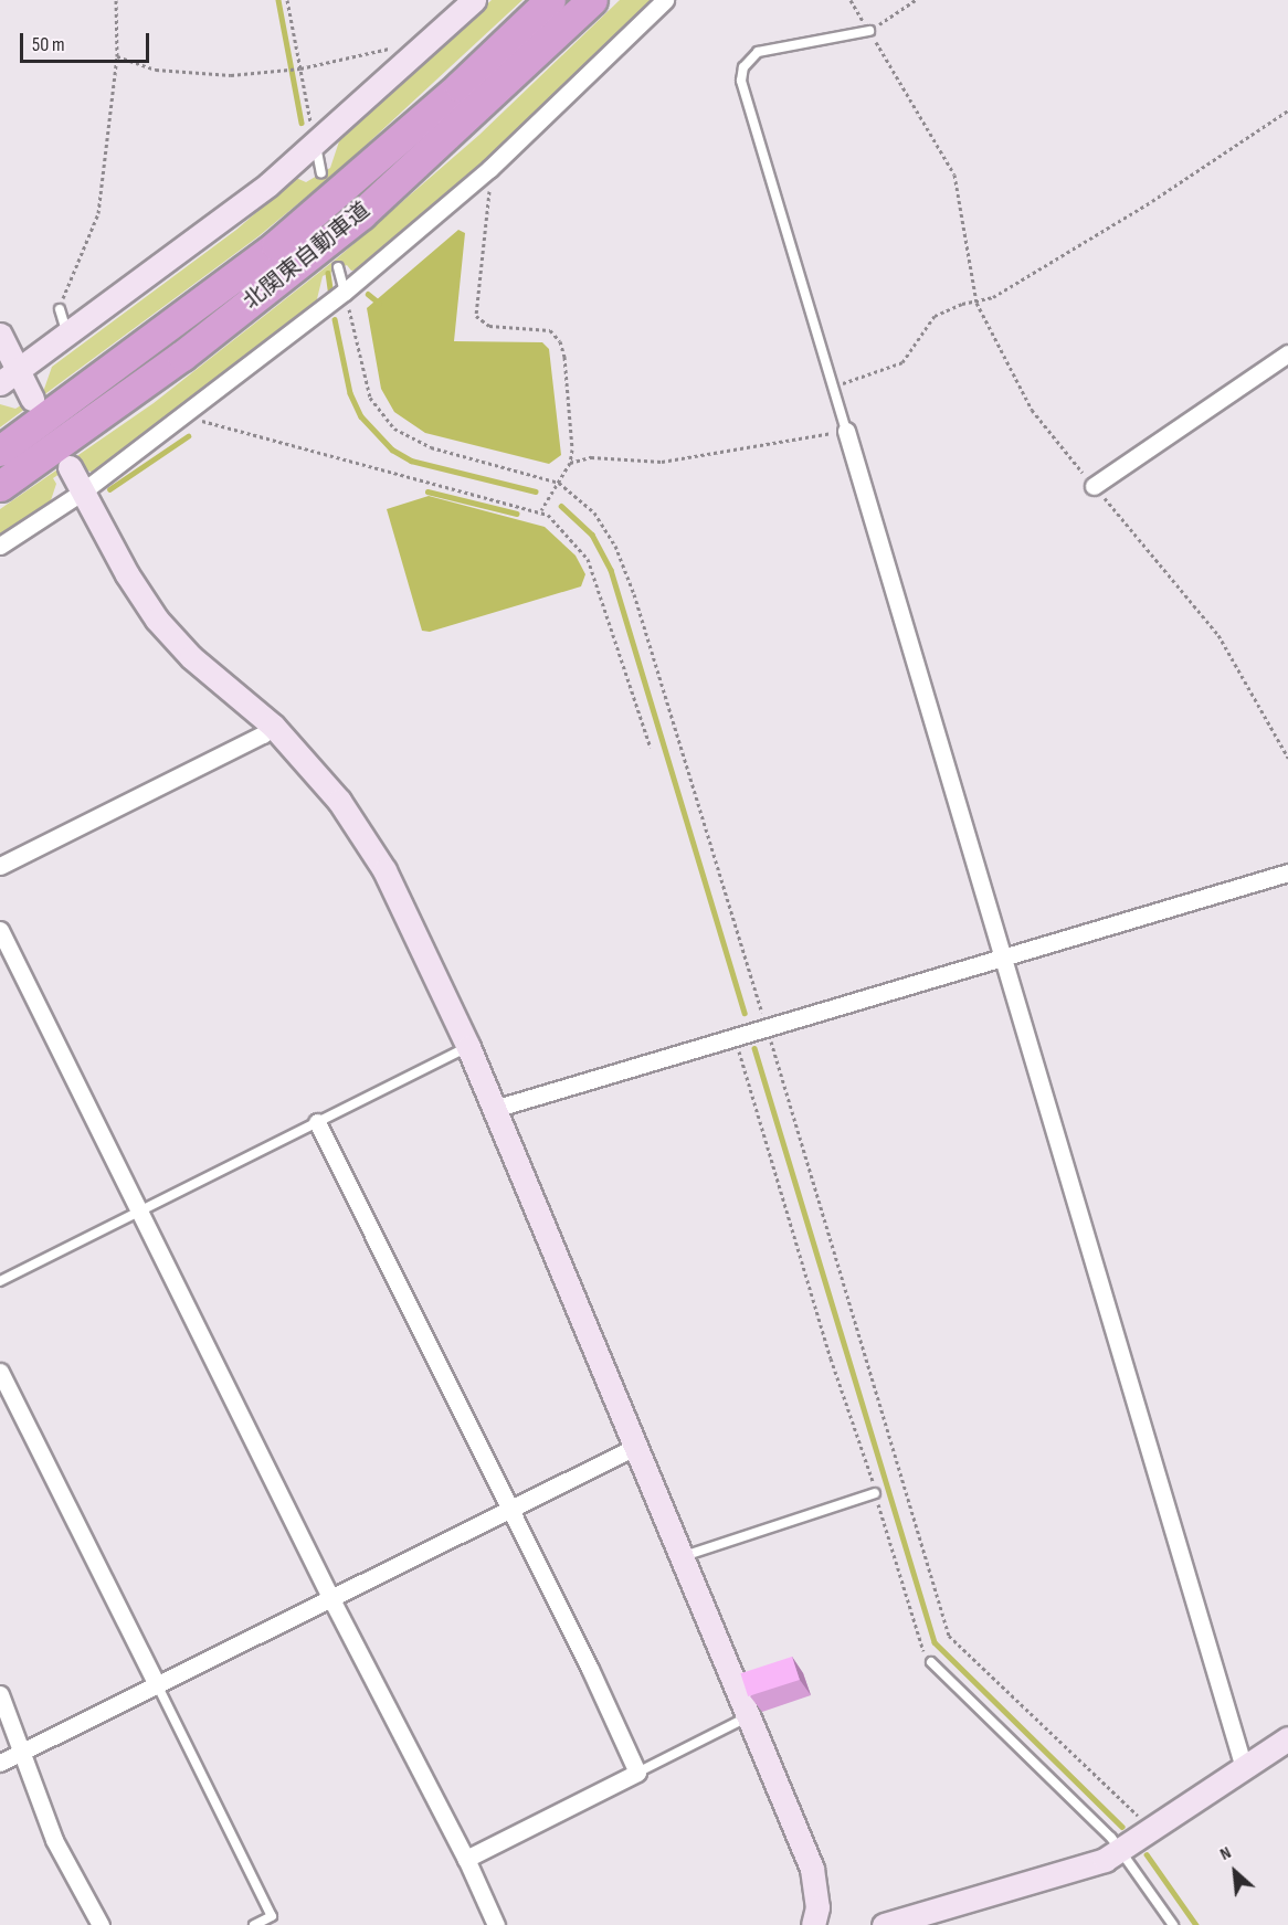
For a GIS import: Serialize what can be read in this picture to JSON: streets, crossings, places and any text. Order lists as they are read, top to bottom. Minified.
{"streets":{"highway":["北関東自動車道"]},"scale_bar":"50 m","north":"top left"}
